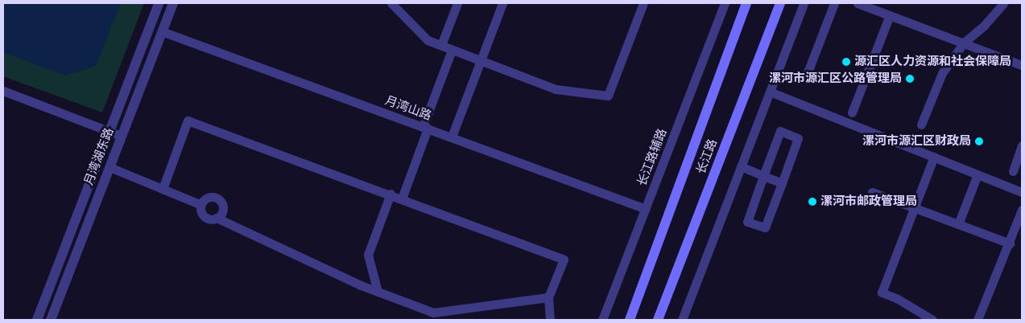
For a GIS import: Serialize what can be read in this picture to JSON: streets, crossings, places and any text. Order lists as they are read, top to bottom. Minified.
{"streets":{"main road":["长江路"],"street":["月湾山路","月湾湖东路","长江路辅路"]},"crossings":[["月湾山路","月湾湖东路"],["月湾山路","长江路辅路"]],"places":["源汇区人力资源和社会保障局","漯河市源汇区公路管理局","漯河市源汇区财政局","漯河市邮政管理局"]}
